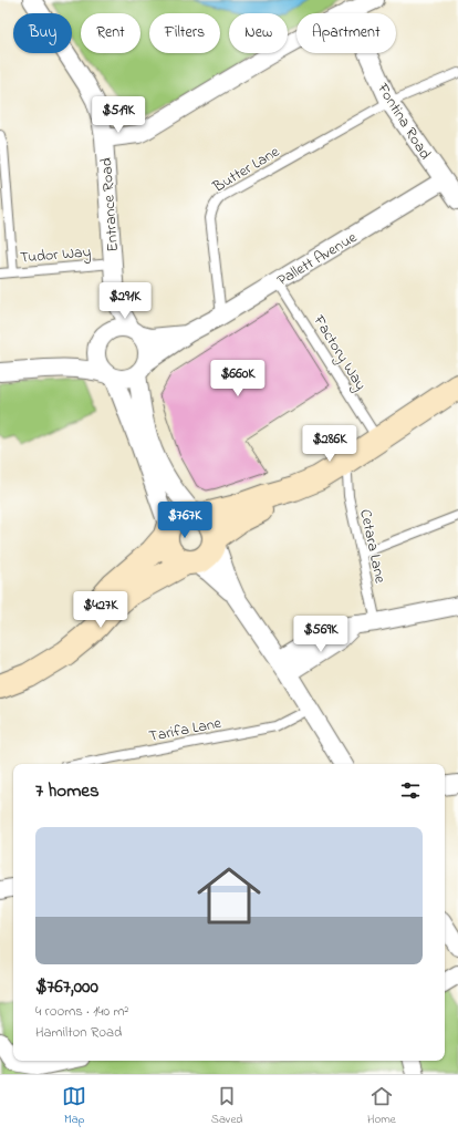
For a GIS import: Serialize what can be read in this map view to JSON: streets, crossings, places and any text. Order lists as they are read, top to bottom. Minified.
{"streets":{"street":["Fontina Road","Entrance Road","Pallett Avenue"],"lane":["Butter Lane","Tudor Way","Factory Way","Cetara Lane","Tarifa Lane"]},"crossings":[["Fontina Road","Butter Lane"],["Fontina Road","Pallett Avenue"],["Butter Lane","Pallett Avenue"],["Entrance Road","Tudor Way"],["Entrance Road","Pallett Avenue"],["Pallett Avenue","Factory Way"]],"page":{"chip":["Buy","Rent","Filters","New","Apartment"],"price":["$519K","$291K","$660K","$286K","$767K","$427K","$569K"],"heading":"7 homes","list":[{"name":"$767,000","note":"4 rooms · 140 m² · Hamilton Road"}],"tabs":["Map","Saved","Home"]}}
